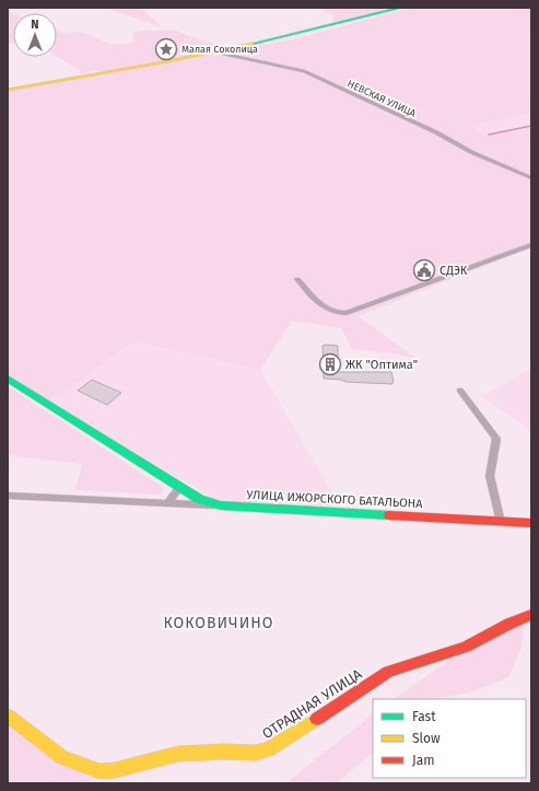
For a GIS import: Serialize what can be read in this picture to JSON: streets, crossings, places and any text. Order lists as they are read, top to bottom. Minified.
{"streets":{"street":["НЕВСКАЯ УЛИЦА","УЛИЦА ИЖОРСКОГО БАТАЛЬОНА","ОТРАДНАЯ УЛИЦА"]},"districts":["КОКОВИЧИНО"],"places":{"place":["Малая Соколица"],"public building":["СДЭК"],"building":["ЖК \"Оптима\""]},"legend":["Fast","Slow","Jam"],"north":"top"}
